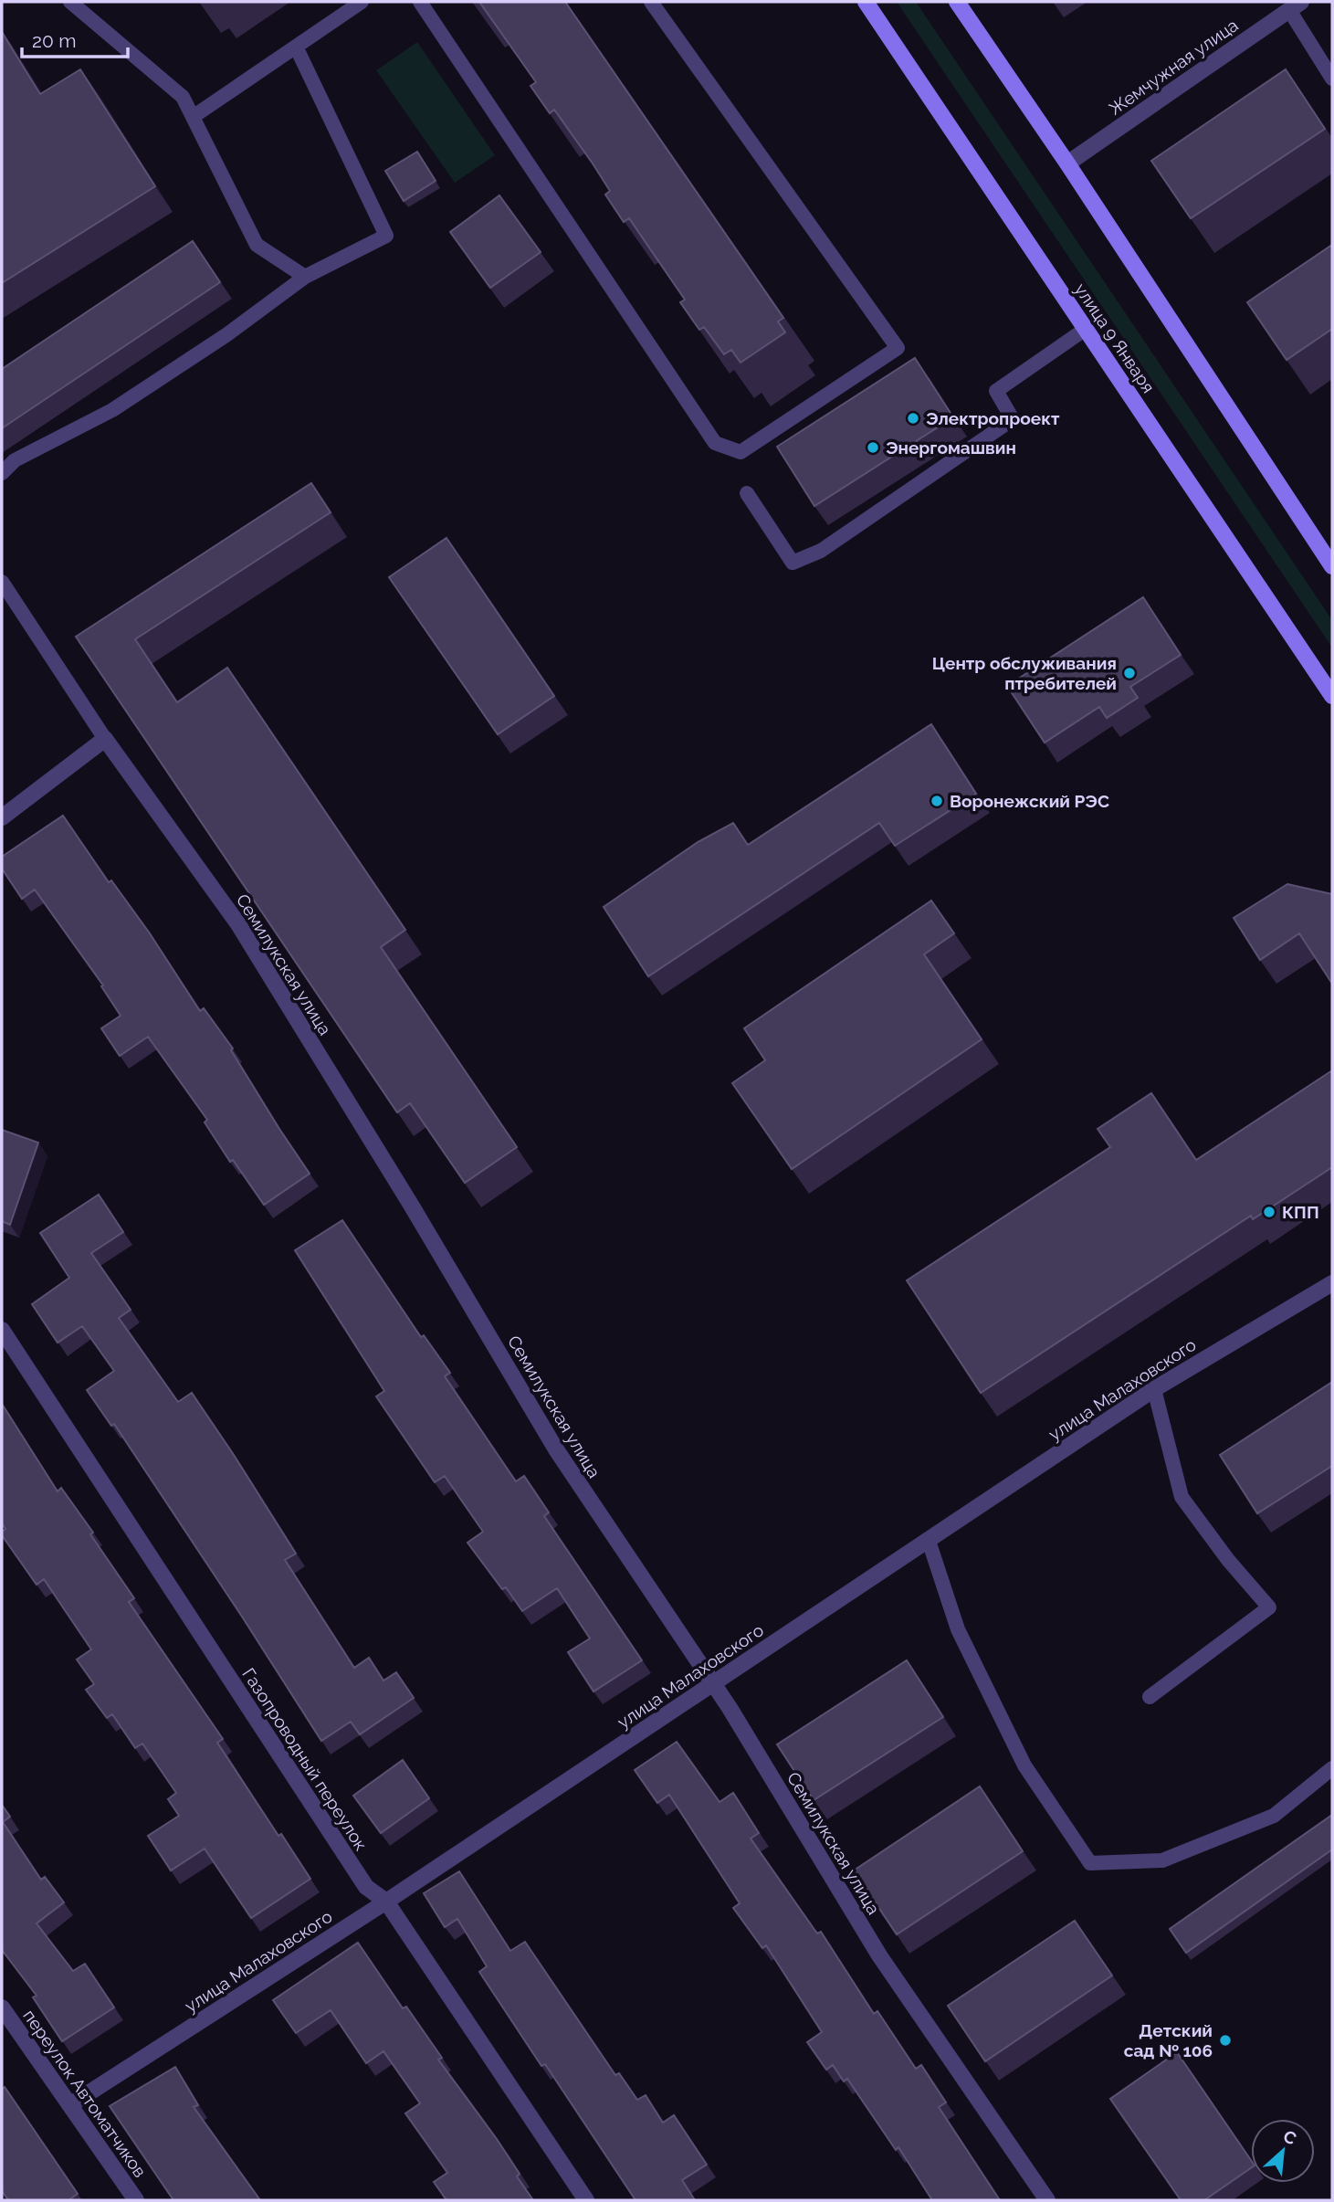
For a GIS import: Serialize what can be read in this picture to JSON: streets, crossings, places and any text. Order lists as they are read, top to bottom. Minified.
{"streets":{"main road":["улица 9 Января"],"street":["Жемчужная улица","Семилукская улица","улица Малаховского","Газопроводный переулок","переулок Автоматчиков"]},"crossings":[["Семилукская улица","улица Малаховского"],["улица Малаховского","Газопроводный переулок"],["улица Малаховского","переулок Автоматчиков"]],"places":["Электропроект","Энергомашвин","Центр обслуживания птребителей","Воронежский РЭС","КПП","Детский сад № 106"],"scale_bar":"20 m","north":"top right"}
